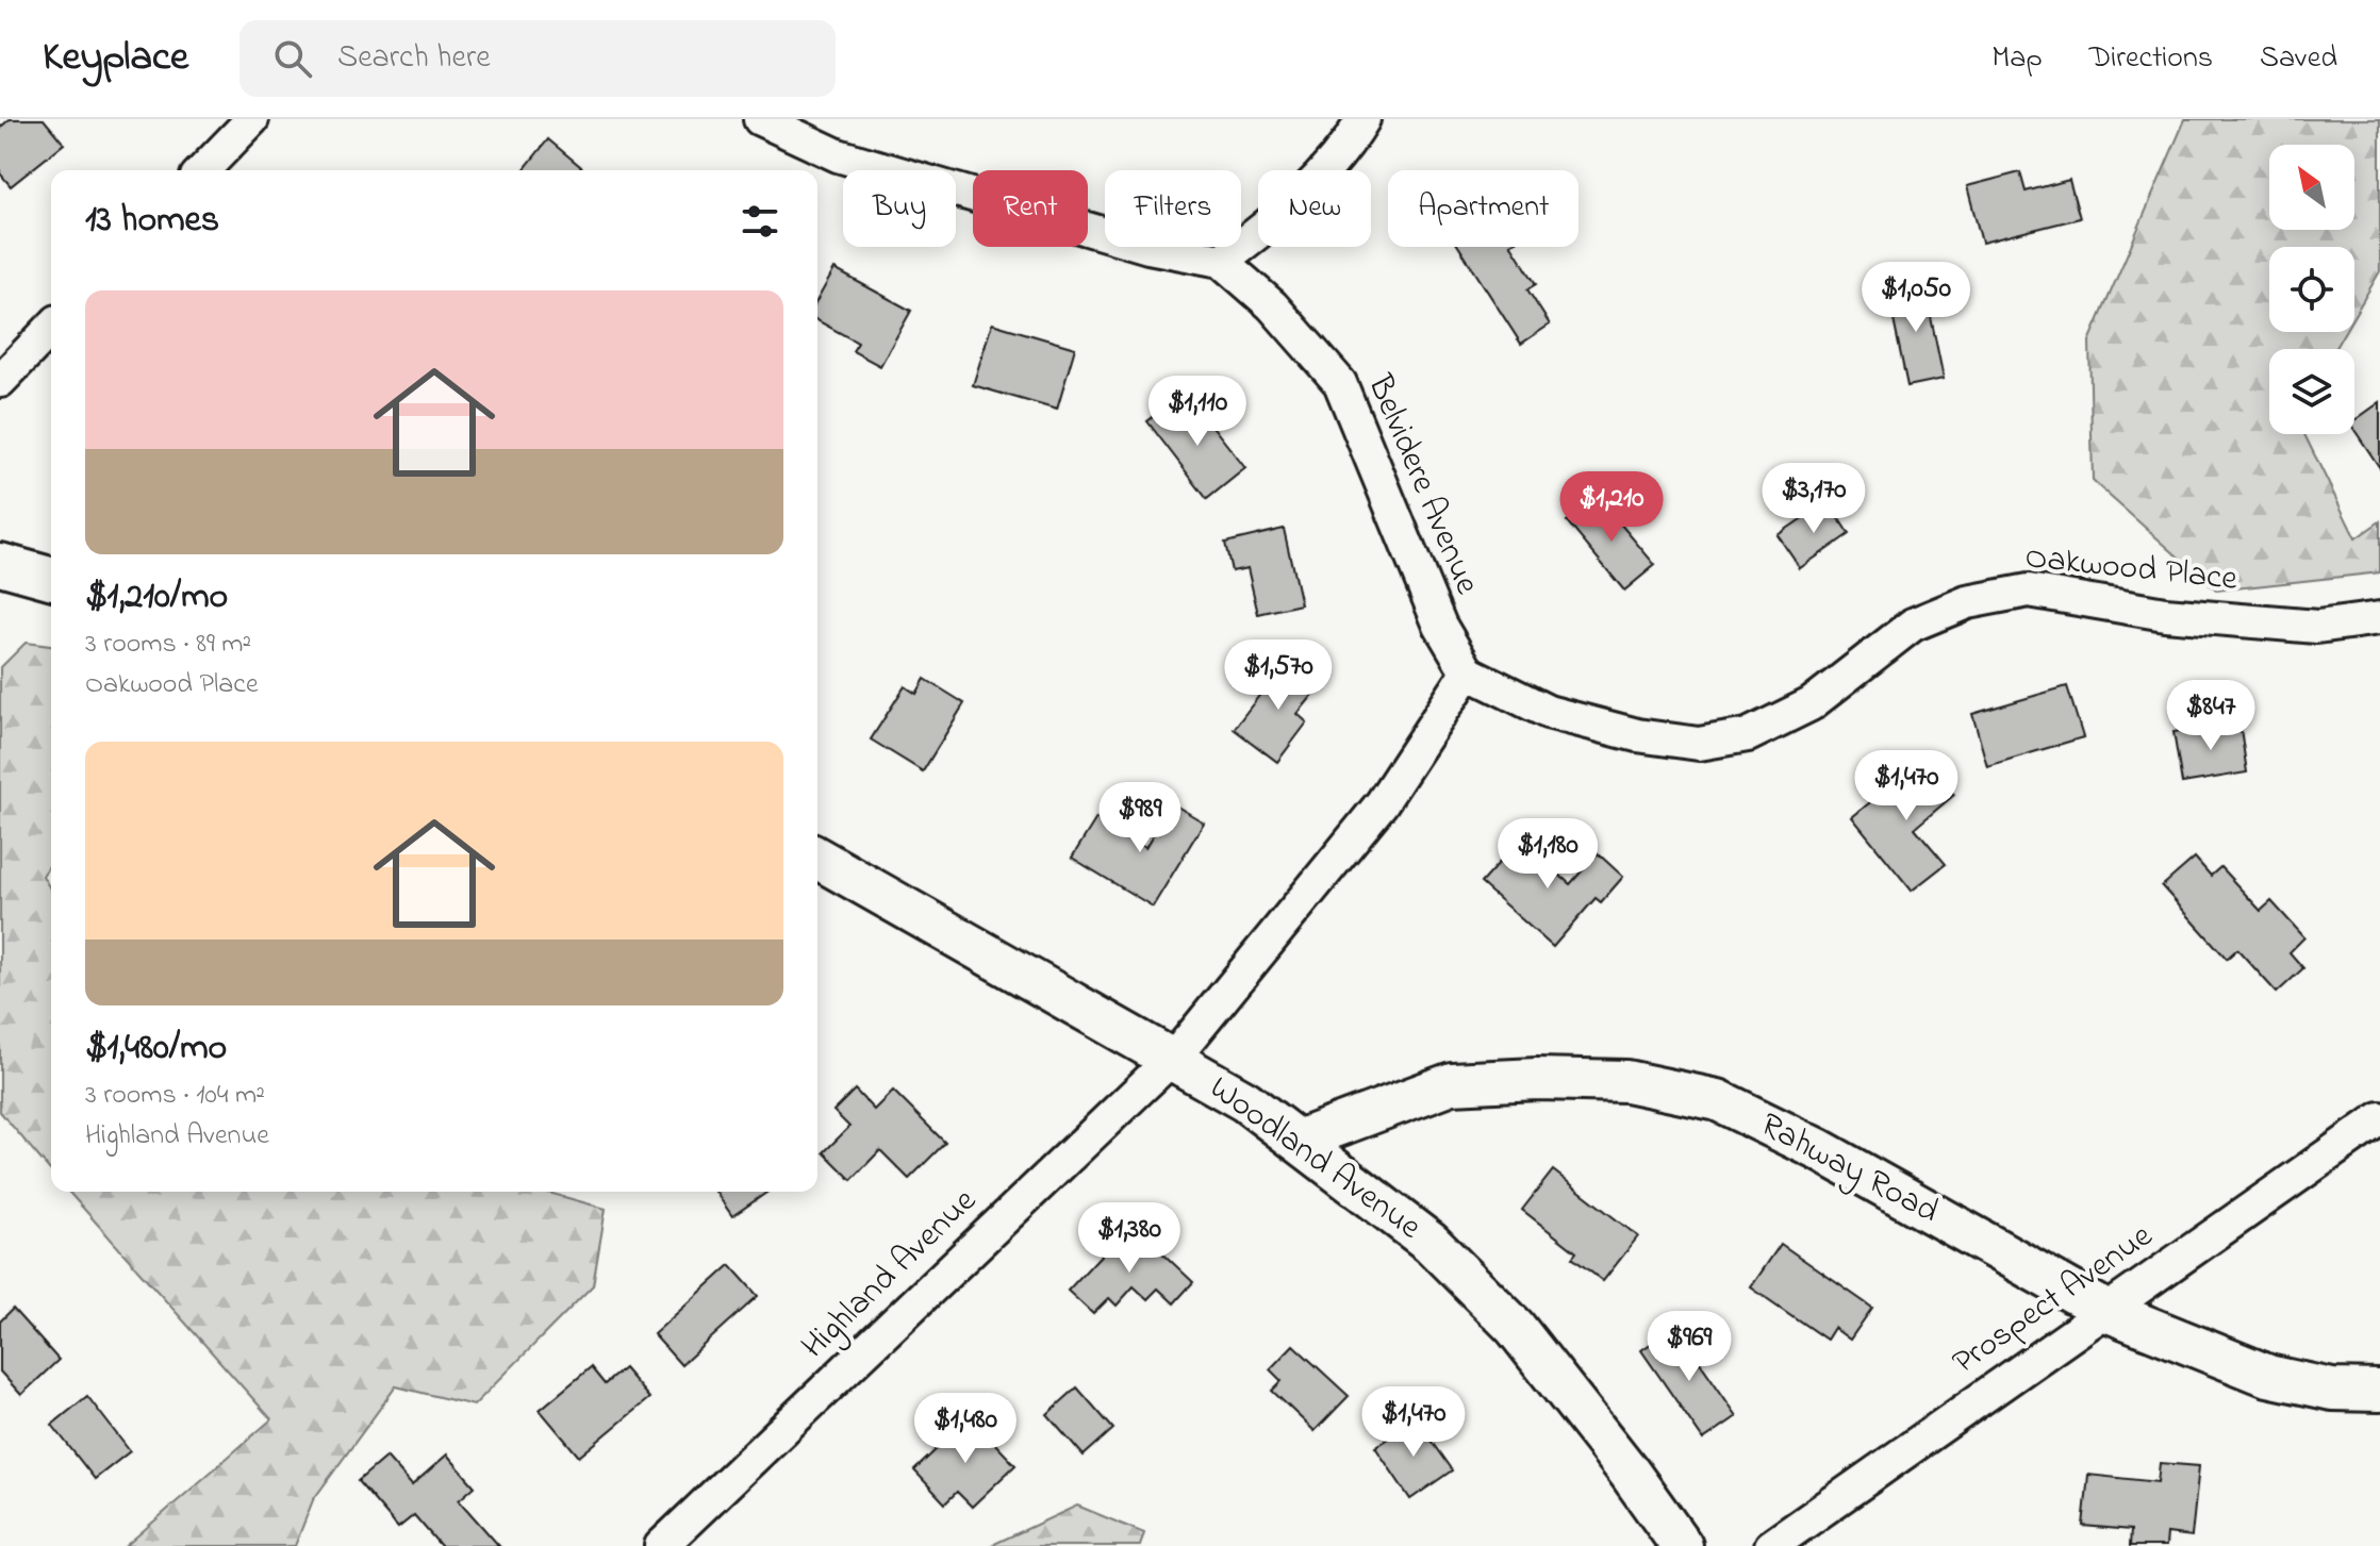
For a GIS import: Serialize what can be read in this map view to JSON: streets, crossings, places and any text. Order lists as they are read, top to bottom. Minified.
{"streets":{"street":["Belvidere Avenue","Oakwood Place","Woodland Avenue","Rahway Road","Highland Avenue","Prospect Avenue"]},"crossings":[["Belvidere Avenue","Oakwood Place"],["Woodland Avenue","Rahway Road"],["Woodland Avenue","Highland Avenue"],["Rahway Road","Prospect Avenue"]],"north":"top left","page":{"header":"Keyplace","search":"Search here","nav":["Map","Directions","Saved"],"chip":["Buy","Rent","Filters","New","Apartment"],"heading":"13 homes","price":["$1,050","$1,110","$3,170","$1,210","$1,570","$847","$1,470","$989","$1,180","$1,380","$969","$1,470","$1,480"],"list":[{"name":"$1,210/mo","note":"3 rooms · 89 m² · Oakwood Place"},{"name":"$1,480/mo","note":"3 rooms · 104 m² · Highland Avenue"}]}}
